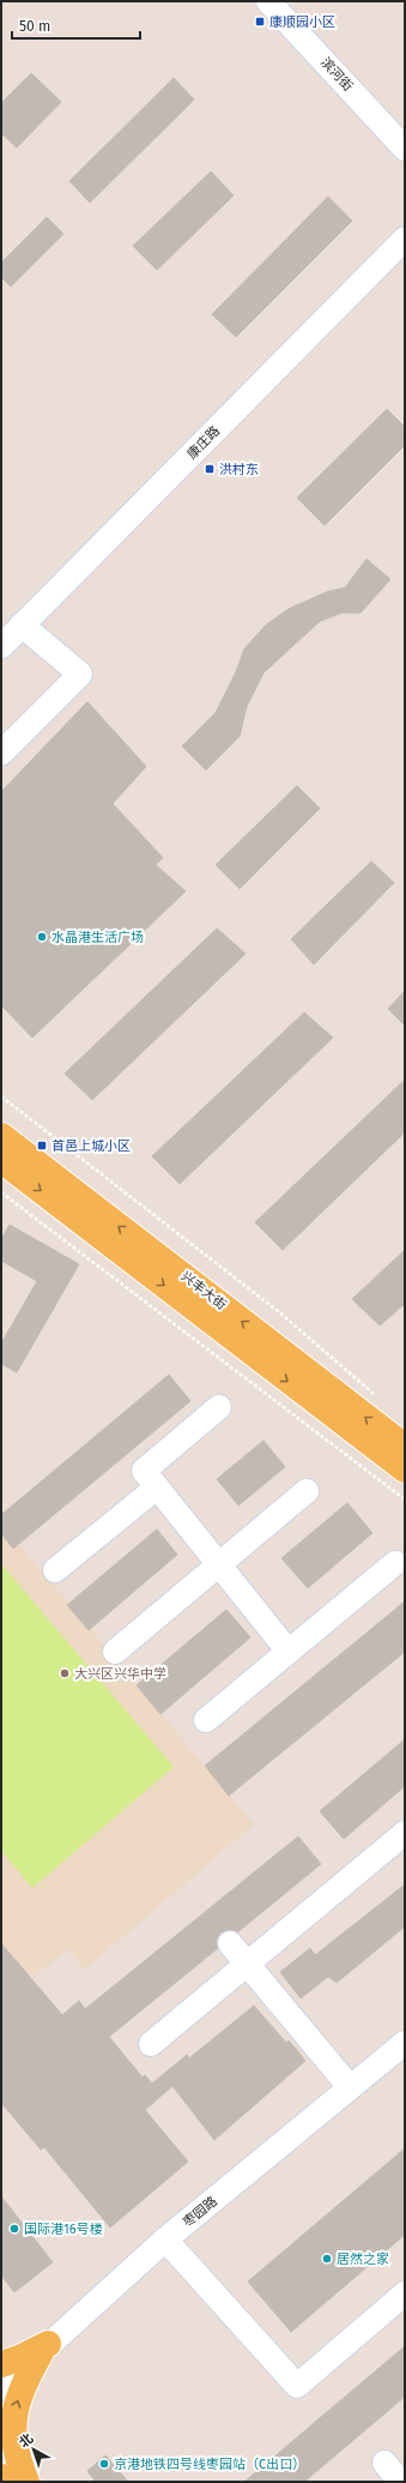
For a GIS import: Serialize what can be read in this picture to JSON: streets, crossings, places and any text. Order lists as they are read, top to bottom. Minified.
{"streets":{"main road":["兴丰大街"],"street":["滨河街","康庄路","枣园路"]},"places":{"transit":["康顺园小区","洪村东","首邑上城小区"],"other":["水晶港生活广场","大兴区兴华中学","国际港16号楼","居然之家","京港地铁四号线枣园站（C出口）"]},"scale_bar":"50 m","north":"top left"}
